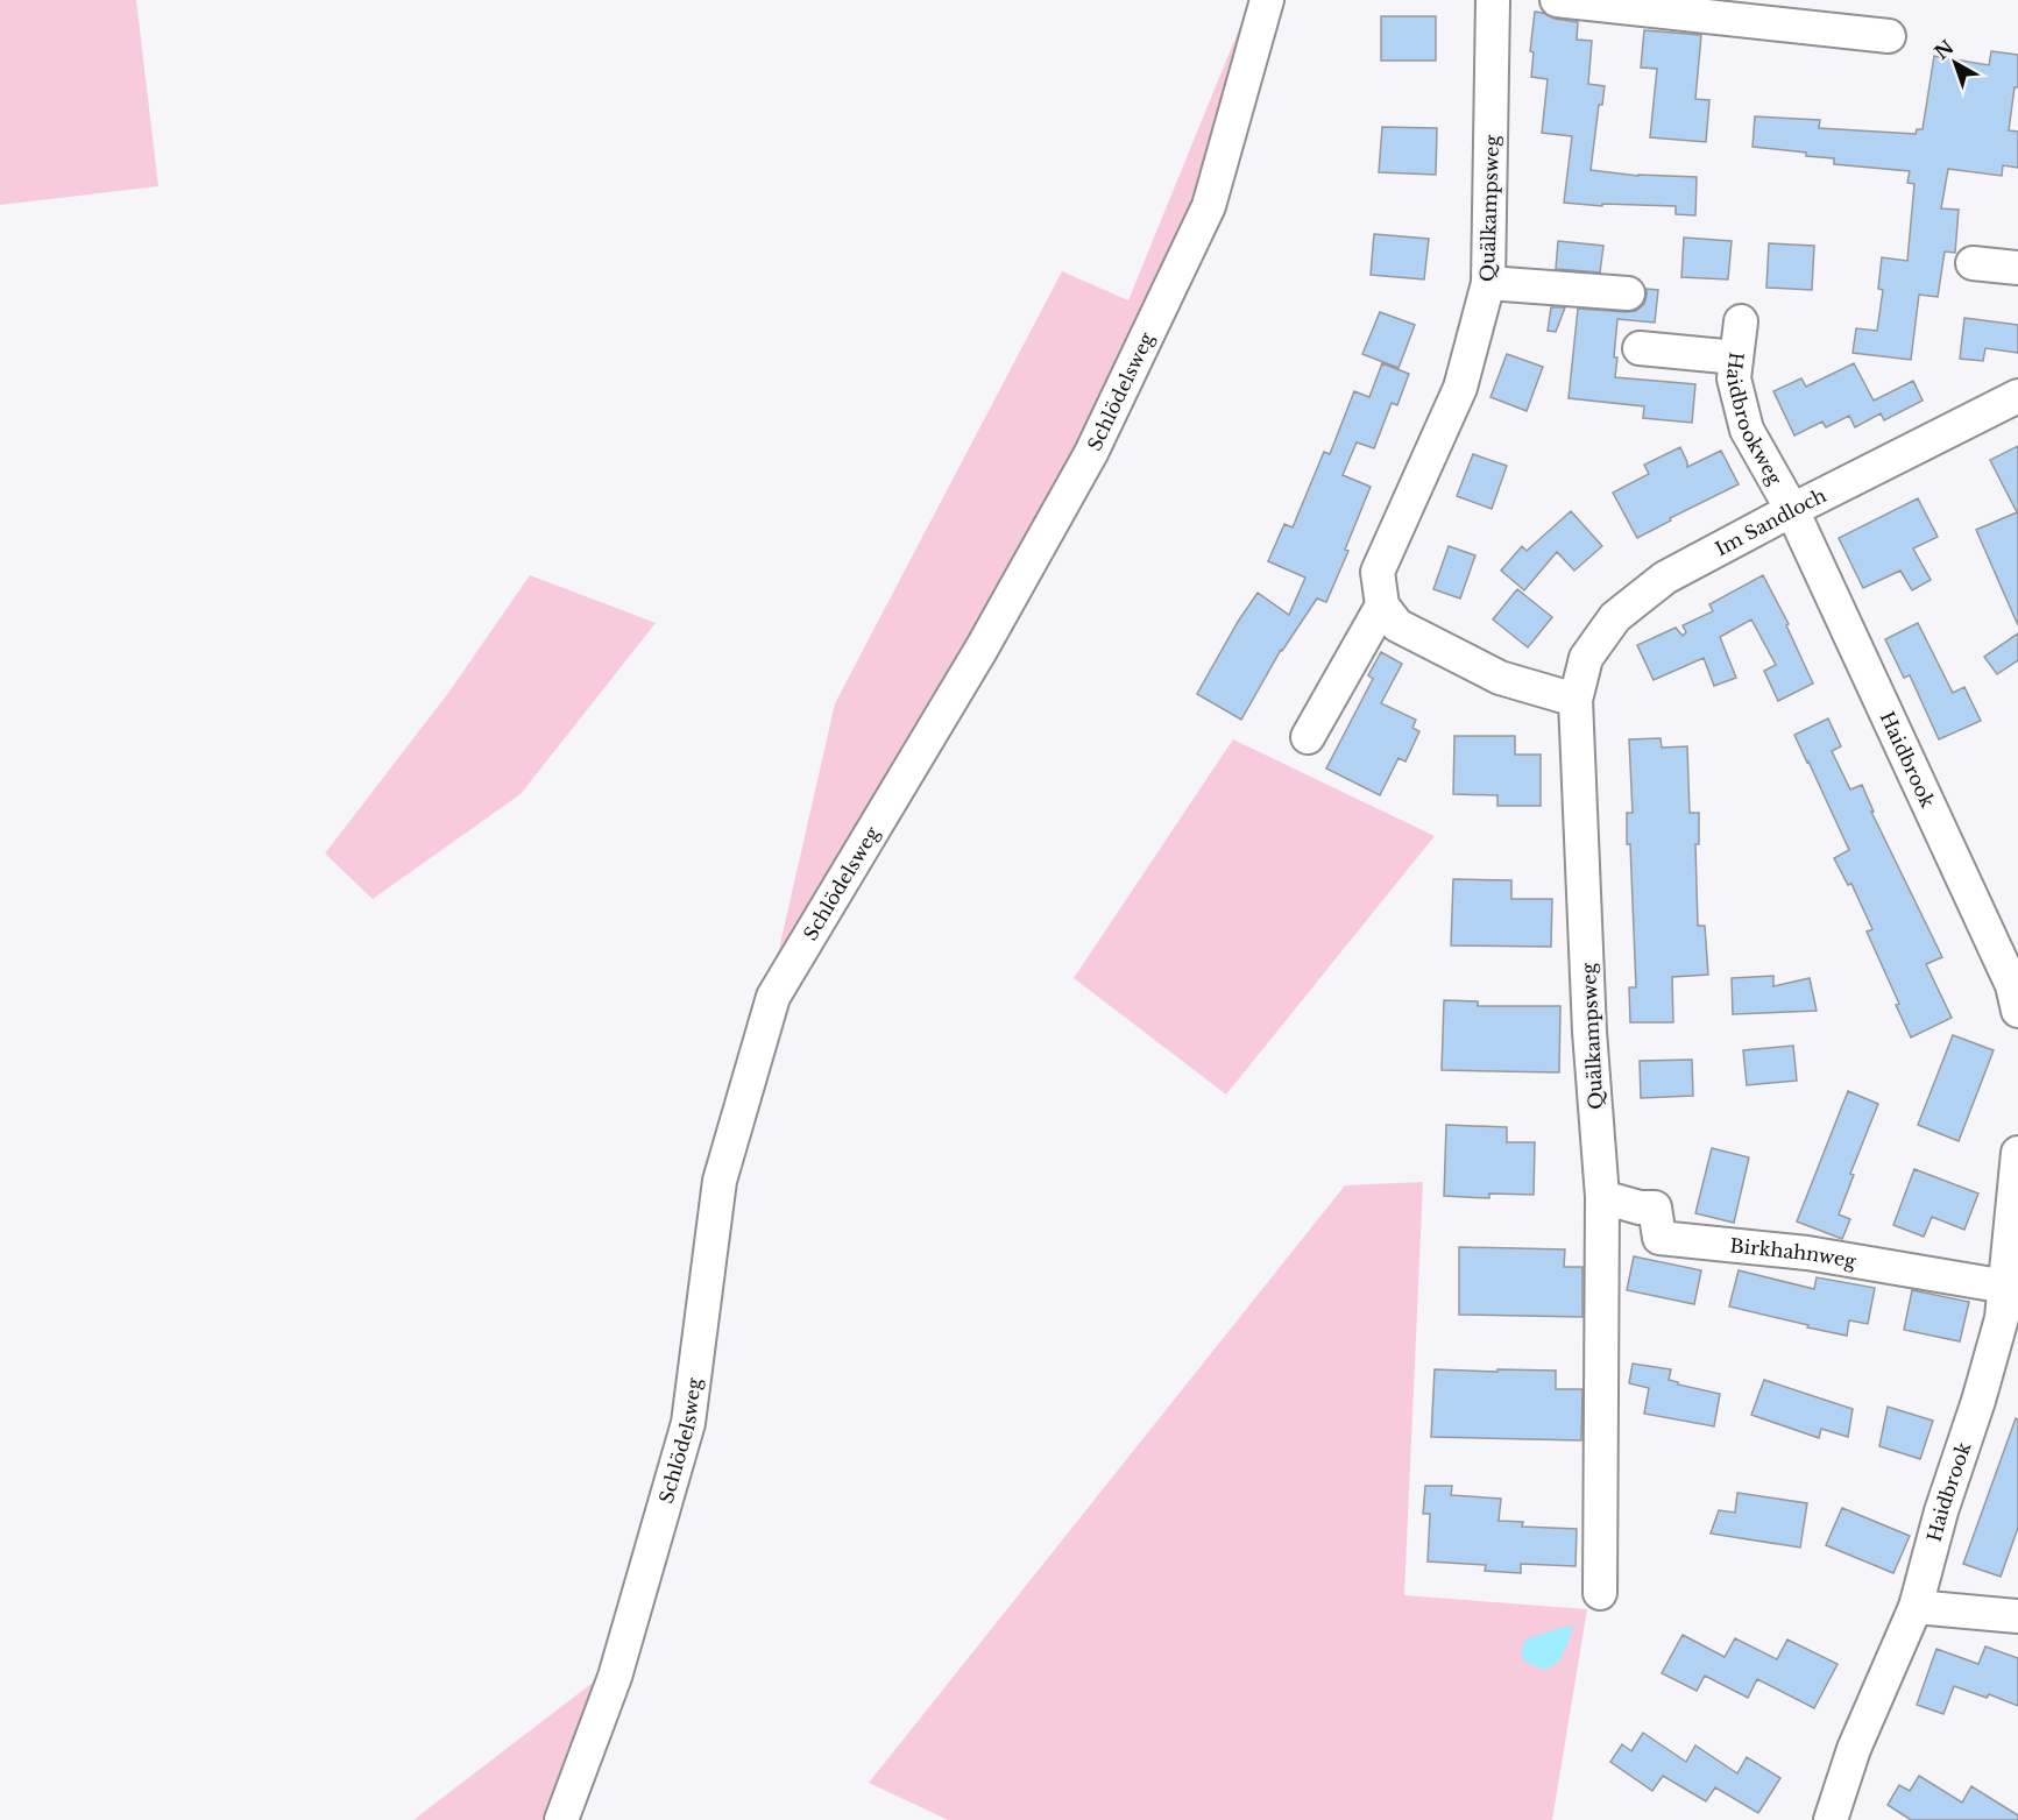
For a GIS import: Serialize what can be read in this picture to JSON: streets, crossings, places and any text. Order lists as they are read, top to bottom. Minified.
{"streets":{"street":["Quälkampsweg","Schlödelsweg","Haidbrookweg","Im Sandloch","Haidbrook","Birkhahnweg"]},"crossings":[["Quälkampsweg","Im Sandloch"],["Quälkampsweg","Birkhahnweg"],["Haidbrookweg","Im Sandloch"],["Haidbrookweg","Haidbrook"],["Im Sandloch","Haidbrook"],["Haidbrook","Birkhahnweg"]],"north":"top left"}
